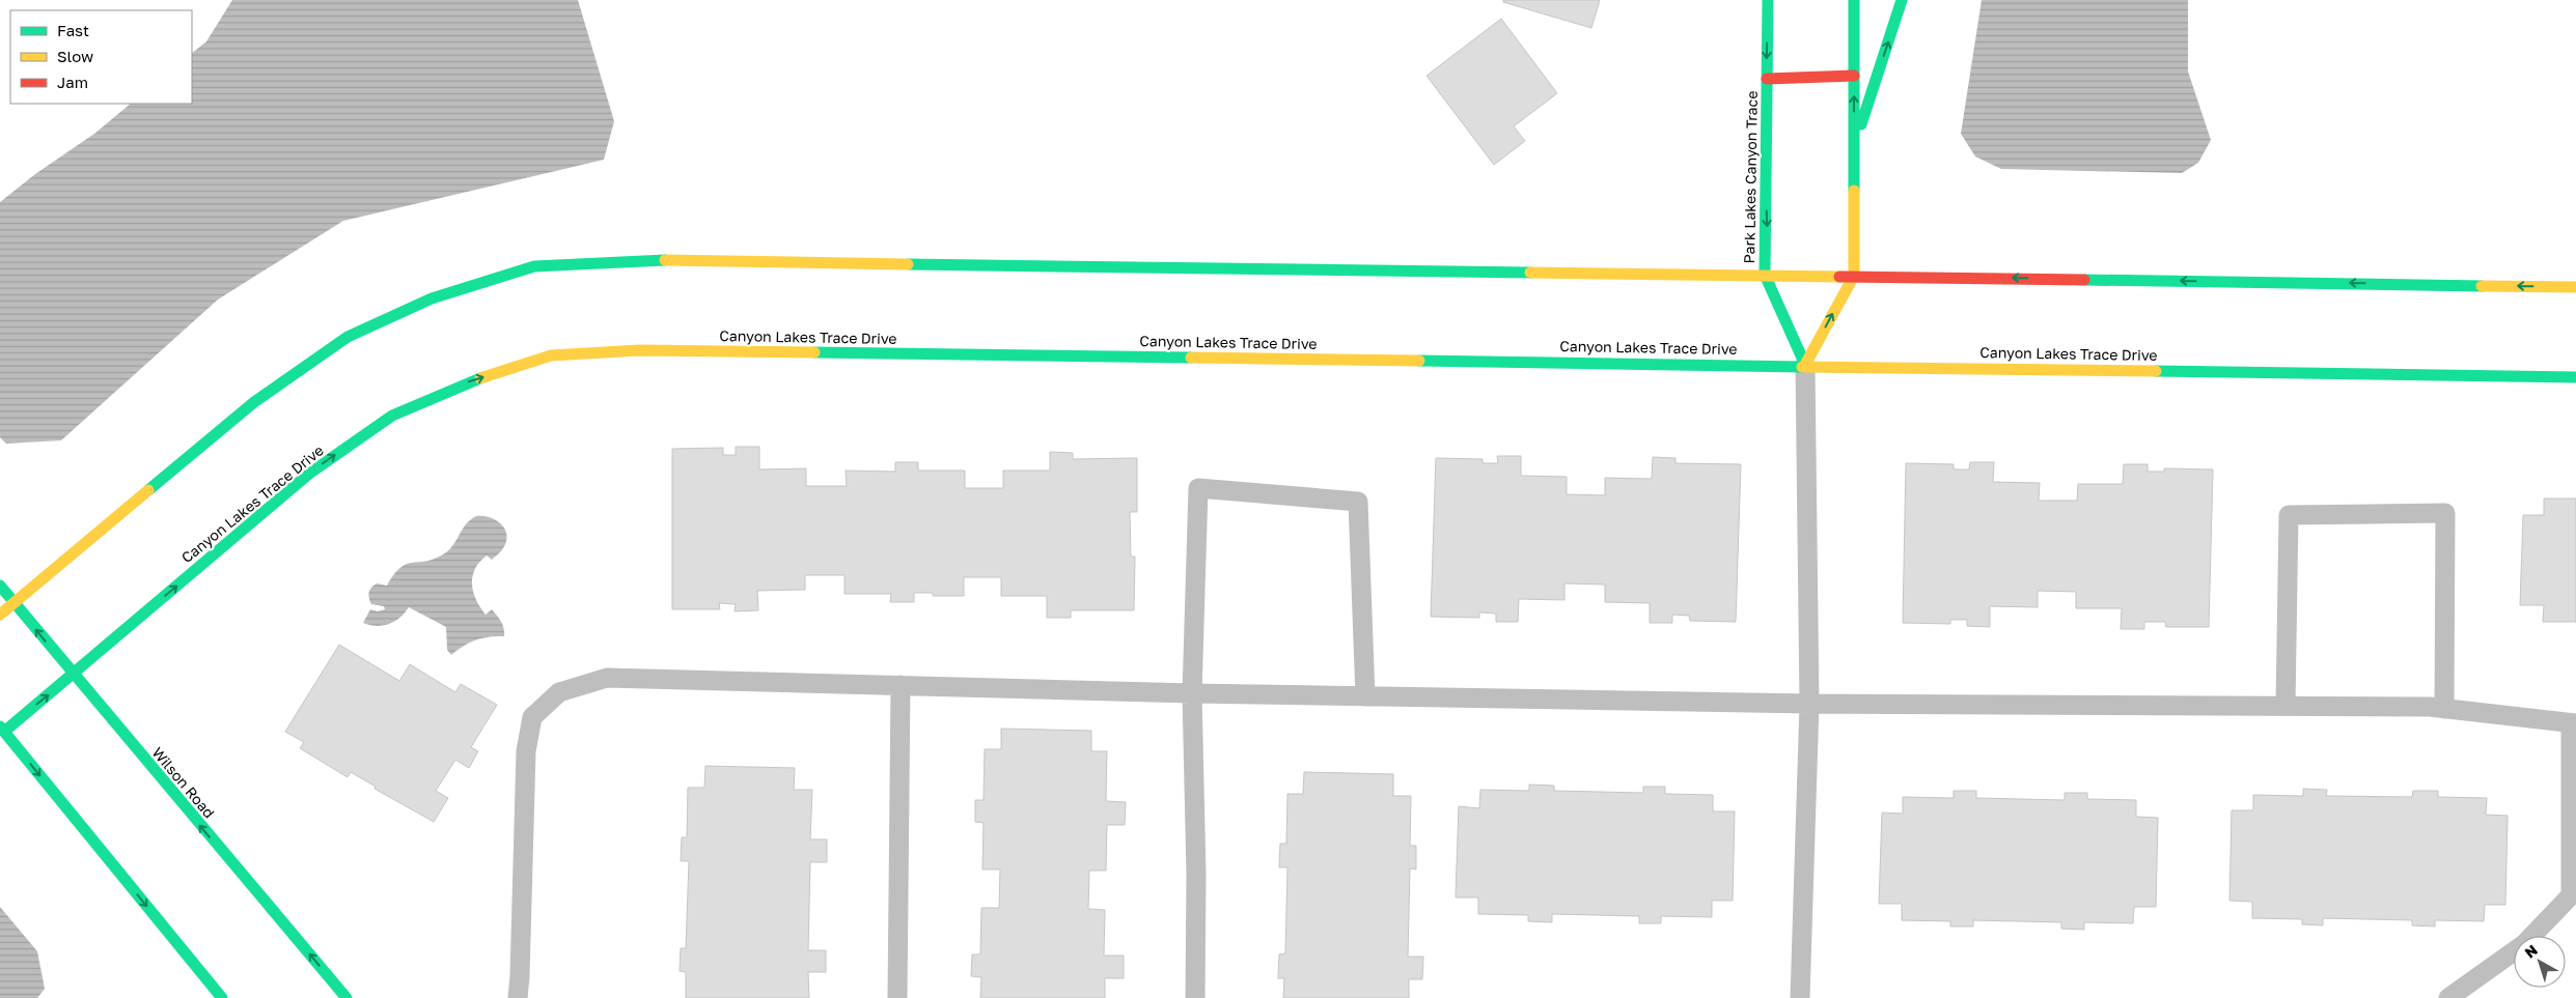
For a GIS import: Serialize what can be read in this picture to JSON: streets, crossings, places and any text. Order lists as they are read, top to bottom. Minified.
{"streets":{"street":["Park Lakes Canyon Trace","Canyon Lakes Trace Drive","Wilson Road"]},"crossings":[["Park Lakes Canyon Trace","Canyon Lakes Trace Drive"],["Canyon Lakes Trace Drive","Wilson Road"]],"legend":["Fast","Slow","Jam"],"north":"top left"}
